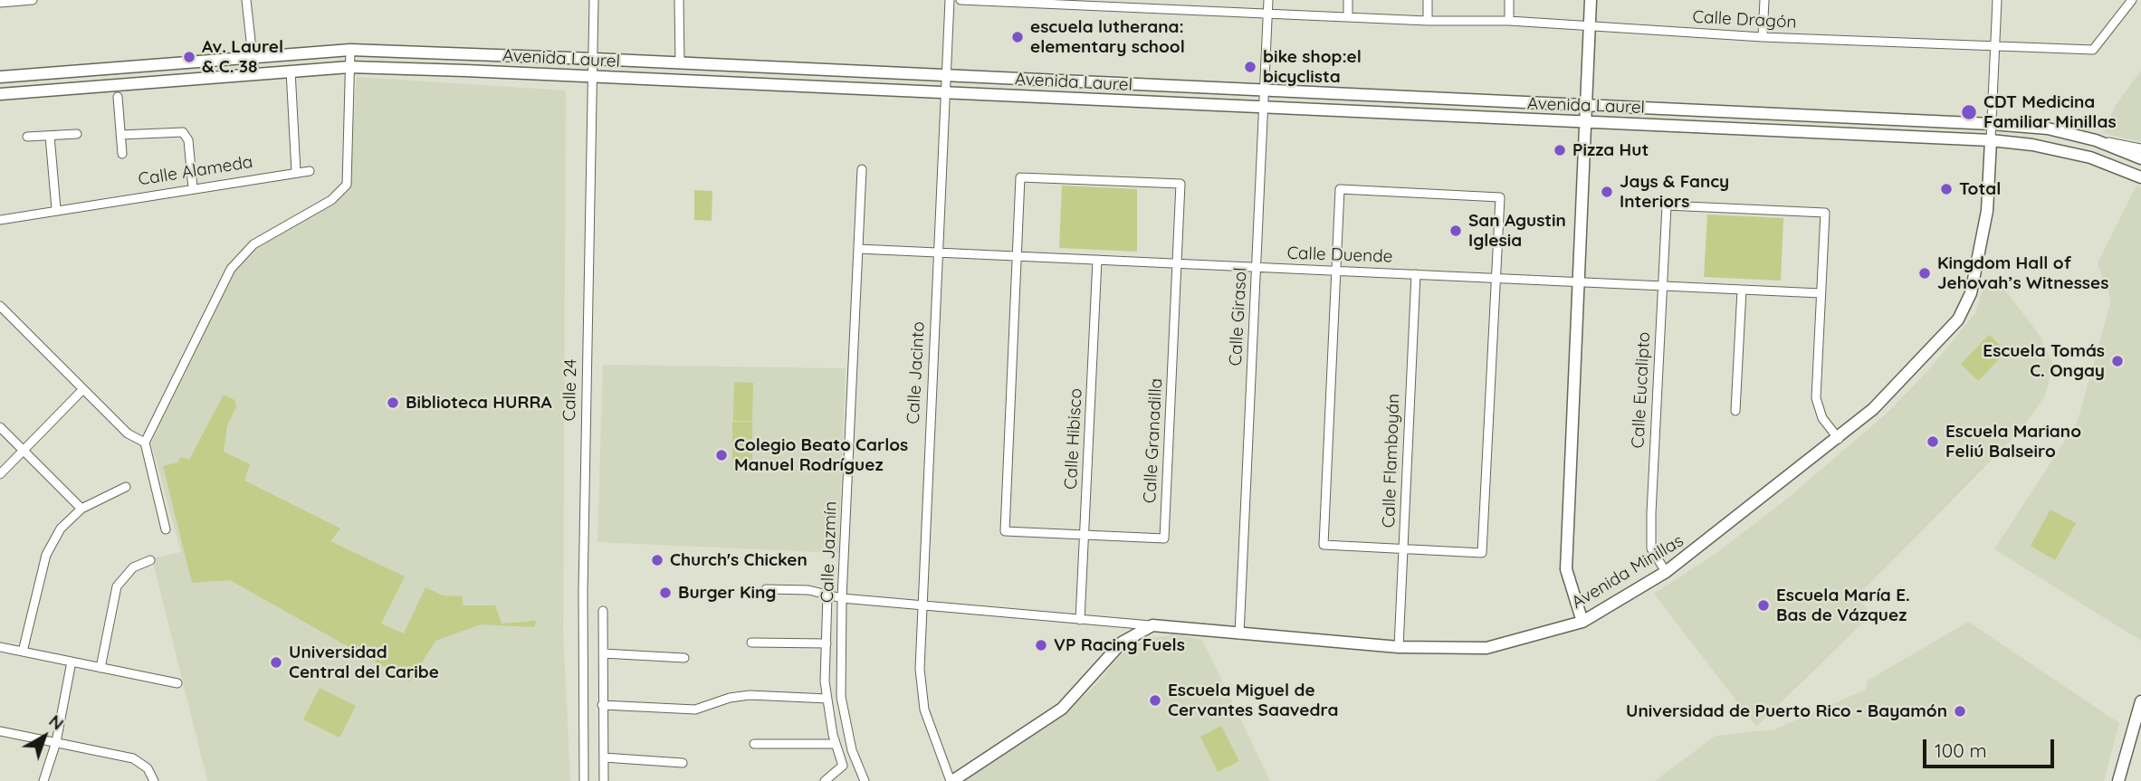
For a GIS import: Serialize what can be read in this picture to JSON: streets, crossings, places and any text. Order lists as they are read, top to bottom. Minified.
{"streets":{"street":["Calle Dragón","Avenida Laurel","Calle Alameda","Calle Duende","Calle Girasol","Calle Jacinto","Calle 24","Calle Eucalipto","Calle Hibisco","Calle Granadilla","Calle Flamboyán","Calle Jazmín","Avenida Minillas"]},"crossings":[["Calle Dragón","Calle Girasol"],["Avenida Laurel","Calle Girasol"],["Avenida Laurel","Calle Jacinto"],["Avenida Laurel","Calle 24"],["Avenida Laurel","Avenida Minillas"],["Calle Duende","Calle Girasol"],["Calle Duende","Calle Jacinto"],["Calle Duende","Calle Eucalipto"],["Calle Duende","Calle Hibisco"],["Calle Duende","Calle Granadilla"],["Calle Duende","Calle Flamboyán"],["Calle Duende","Calle Jazmín"],["Calle Girasol","Avenida Minillas"],["Calle Eucalipto","Avenida Minillas"],["Calle Hibisco","Calle Granadilla"],["Calle Flamboyán","Avenida Minillas"]],"places":["escuela lutherana: elementary school","Av. Laurel & C. 38","bike shop:el bicyclista","CDT Medicina Familiar Minillas","Pizza Hut","Total","Jays & Fancy Interiors","San Agustin Iglesia","Kingdom Hall of Jehovah’s Witnesses","Escuela Tomás C. Ongay","Biblioteca HURRA","Escuela Mariano Feliú Balseiro","Colegio Beato Carlos Manuel Rodríguez","Church's Chicken","Burger King","Escuela María E. Bas de Vázquez","VP Racing Fuels","Universidad Central del Caribe","Escuela Miguel de Cervantes Saavedra","Universidad de Puerto Rico - Bayamón"],"scale_bar":"100 m","north":"top right"}
